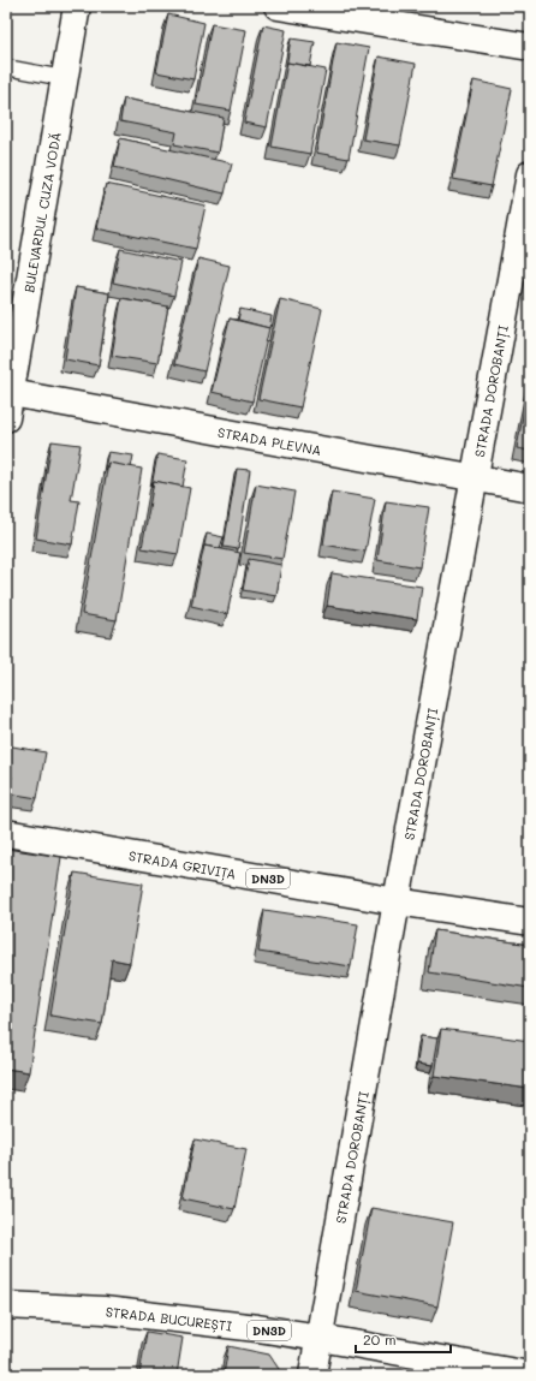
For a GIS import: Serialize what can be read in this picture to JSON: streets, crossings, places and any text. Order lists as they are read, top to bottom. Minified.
{"streets":{"street":["BULEVARDUL CUZA VODĂ","STRADA DOROBANȚI","STRADA PLEVNA","STRADA GRIVIȚA","DN3D","STRADA BUCUREȘTI"]},"crossings":[["BULEVARDUL CUZA VODĂ","STRADA PLEVNA"],["STRADA DOROBANȚI","STRADA PLEVNA"],["STRADA DOROBANȚI","STRADA GRIVIȚA"],["STRADA DOROBANȚI","STRADA BUCUREȘTI"]],"scale_bar":"20 m"}
